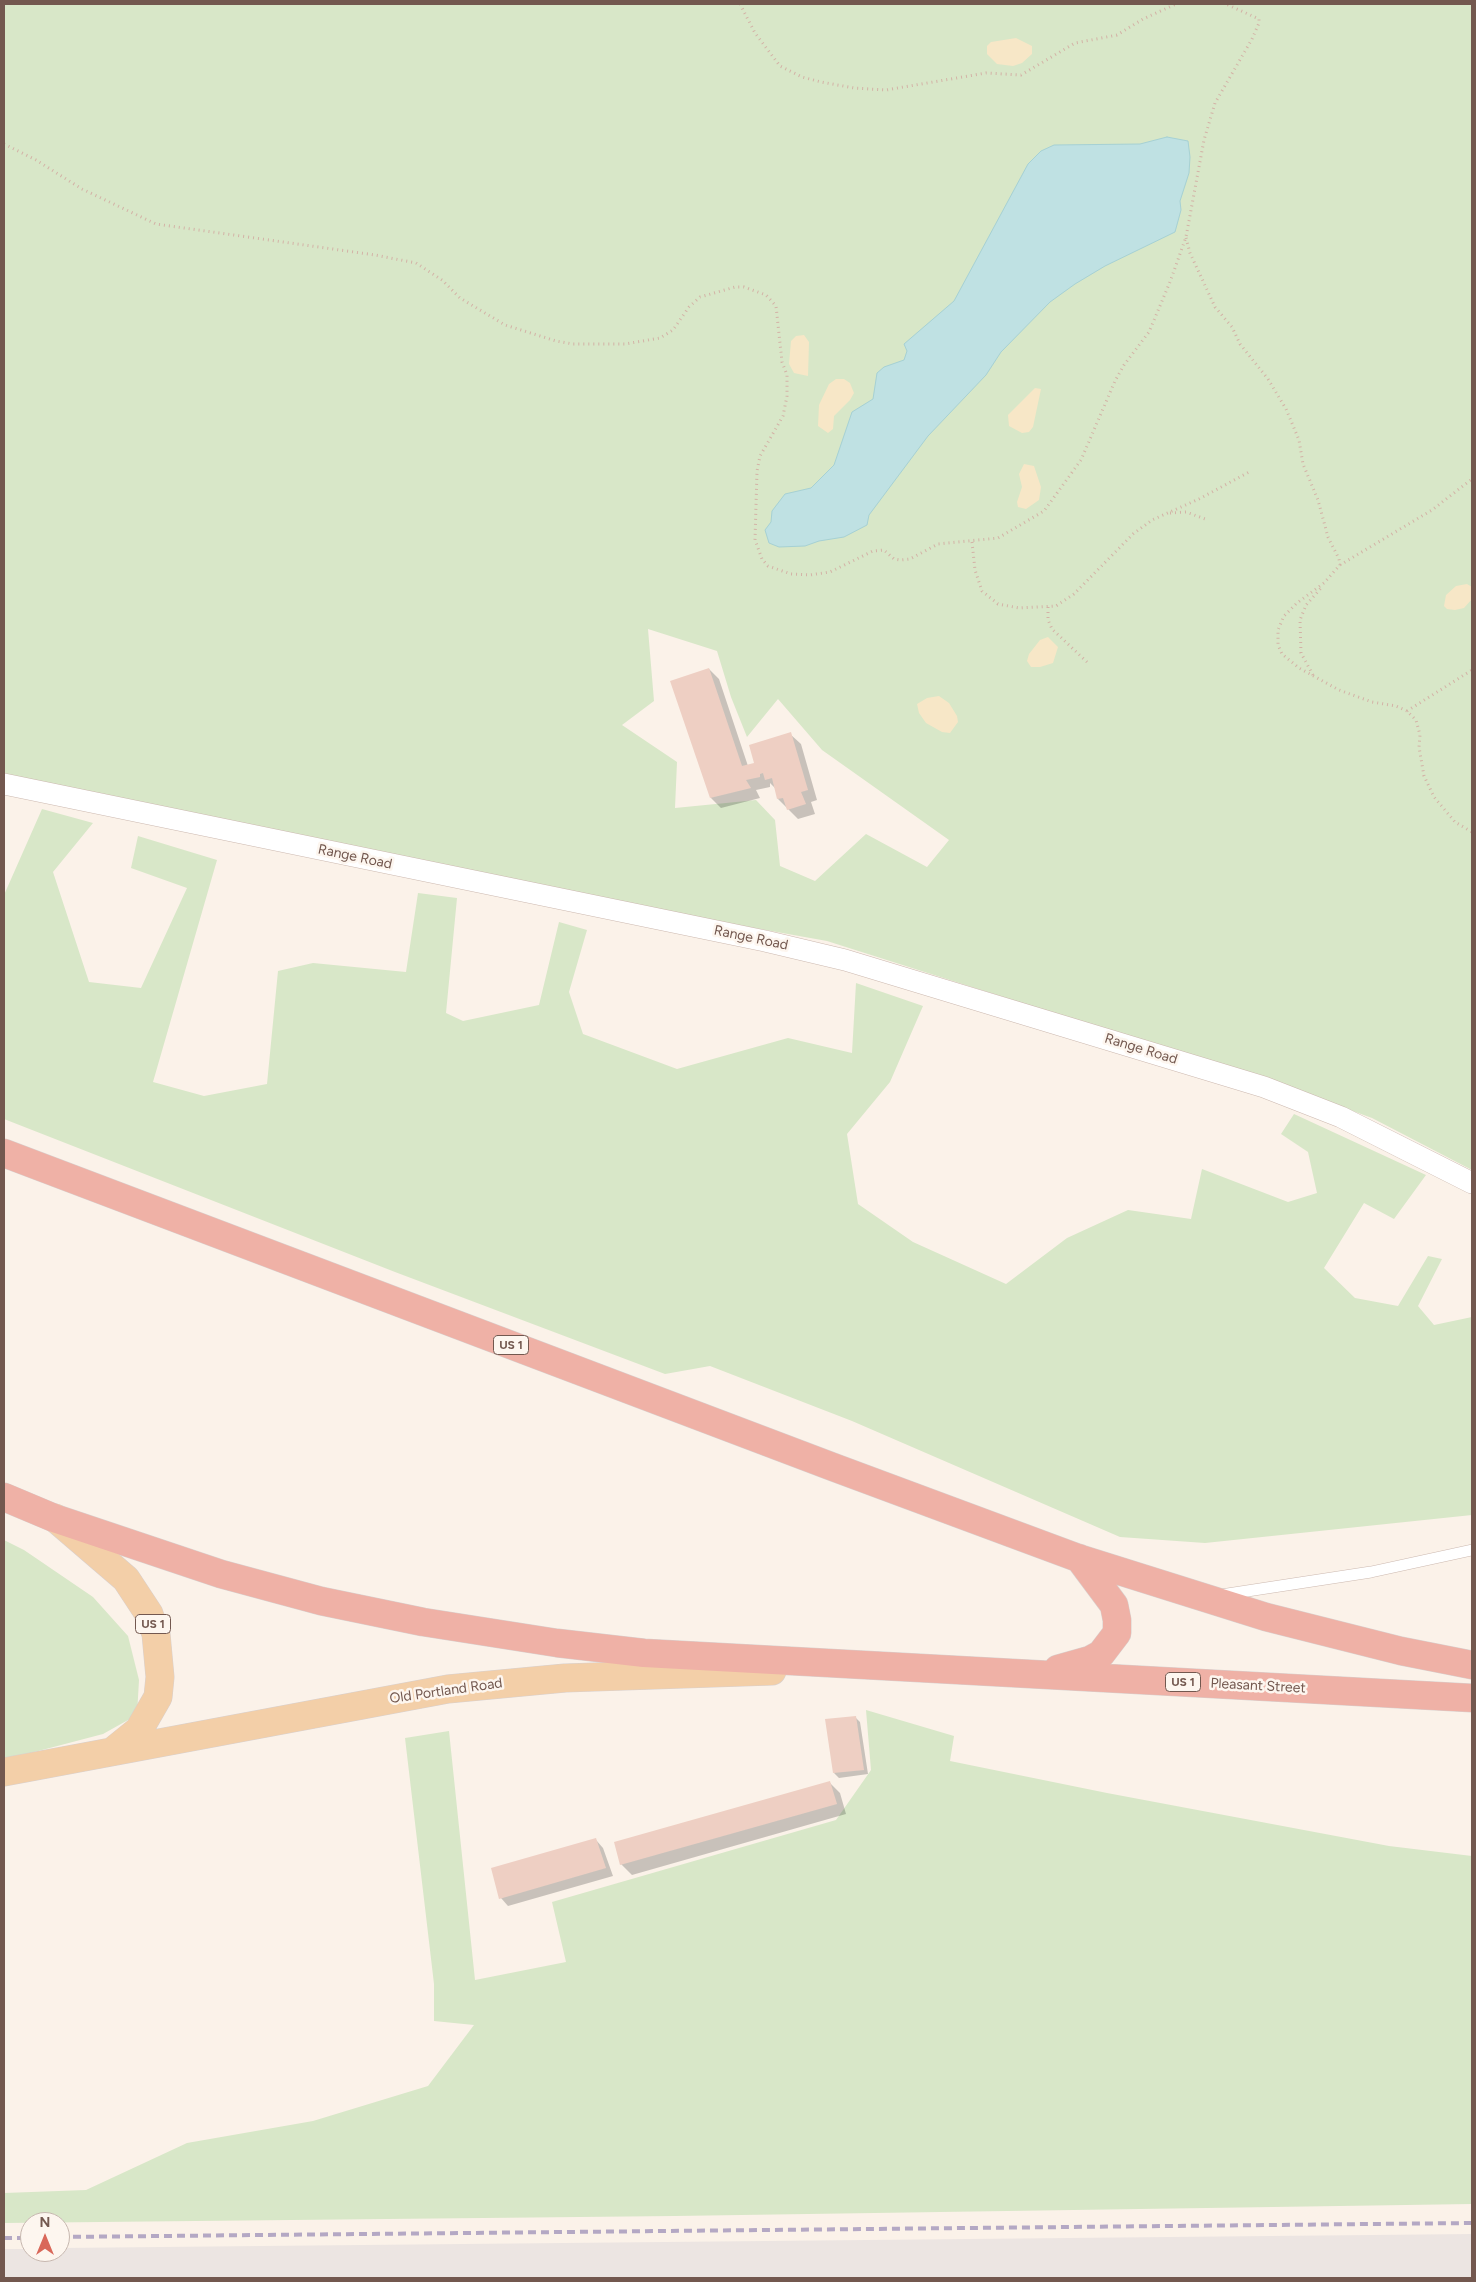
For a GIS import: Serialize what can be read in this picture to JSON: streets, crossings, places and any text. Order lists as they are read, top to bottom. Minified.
{"streets":{"highway":["US 1","Pleasant Street"],"main road":["Old Portland Road"],"street":["Range Road"]},"crossings":[["US 1","Pleasant Street"],["US 1","Old Portland Road"],["Pleasant Street","Old Portland Road"]],"north":"top"}
